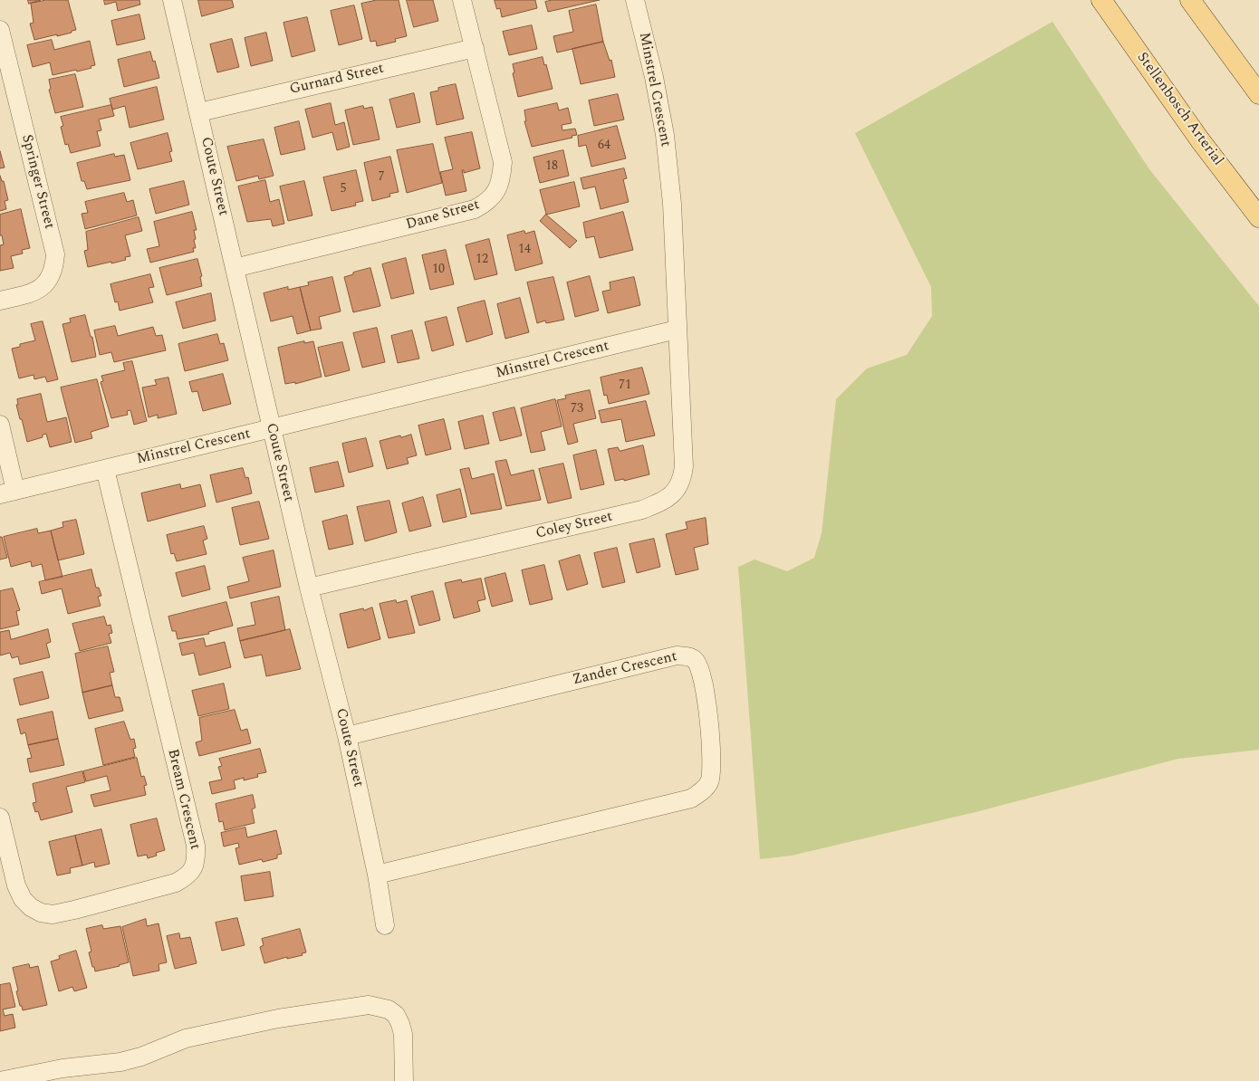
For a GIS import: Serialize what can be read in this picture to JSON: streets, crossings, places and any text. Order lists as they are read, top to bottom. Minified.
{"streets":{"main road":["Stellenbosch Arterial"],"street":["Gurnard Street","Minstrel Crescent","Coute Street","Springer Street","Dane Street","Coley Street","Zander Crescent","Bream Crescent"]},"crossings":[["Gurnard Street","Coute Street"],["Gurnard Street","Dane Street"],["Minstrel Crescent","Coute Street"],["Minstrel Crescent","Coley Street"],["Minstrel Crescent","Bream Crescent"],["Coute Street","Dane Street"],["Coute Street","Coley Street"],["Coute Street","Zander Crescent"]],"house_numbers":["64","18","7","5","14","12","10","71","73"]}
